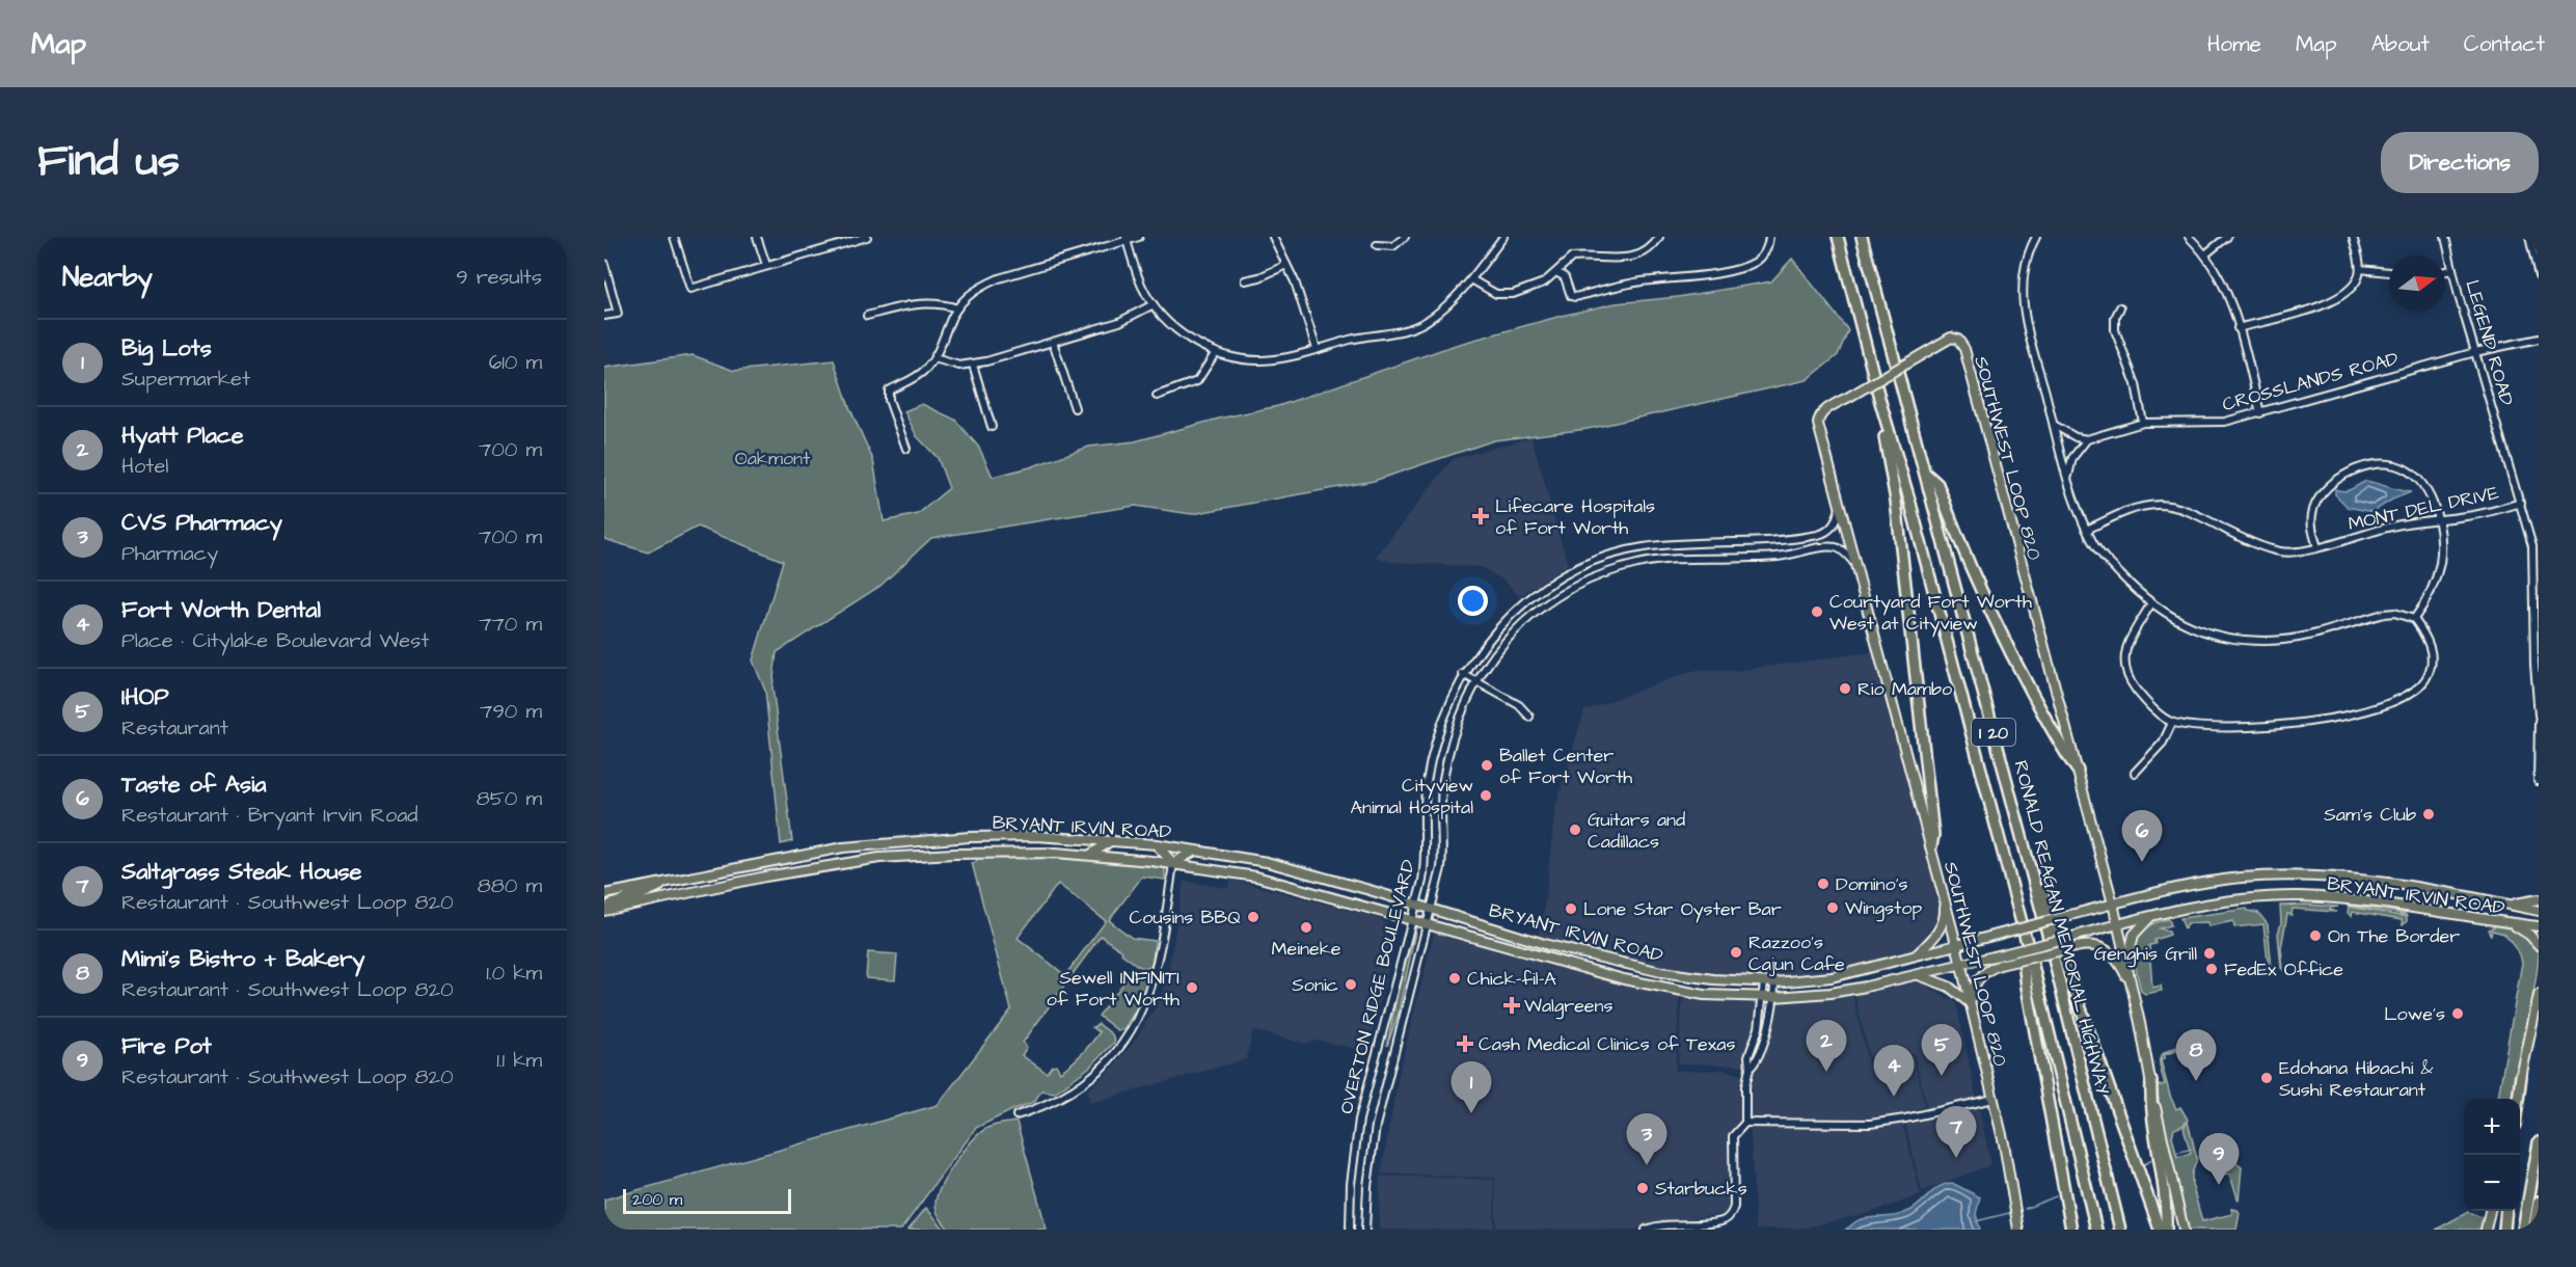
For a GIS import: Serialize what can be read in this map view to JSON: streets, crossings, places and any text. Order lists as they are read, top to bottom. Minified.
{"streets":{"highway":["I 20","RONALD REAGAN MEMORIAL HIGHWAY"],"main road":["SOUTHWEST LOOP 820","BRYANT IRVIN ROAD"],"street":["LEGEND ROAD","CROSSLANDS ROAD","MONT DEL DRIVE","OVERTON RIDGE BOULEVARD"]},"crossings":[["LEGEND ROAD","CROSSLANDS ROAD"],["LEGEND ROAD","MONT DEL DRIVE"],["SOUTHWEST LOOP 820","BRYANT IRVIN ROAD"],["SOUTHWEST LOOP 820","OVERTON RIDGE BOULEVARD"],["BRYANT IRVIN ROAD","OVERTON RIDGE BOULEVARD"]],"parks":["Oakmont"],"places":{"health":["Lifecare Hospitals of Fort Worth","Walgreens","Cash Medical Clinics of Texas"],"other":["Courtyard Fort Worth West at Cityview","Rio Mambo","Ballet Center of Fort Worth","Cityview Animal Hospital","Sam's Club","Guitars and Cadillacs","Domino's","Wingstop","Lone Star Oyster Bar","Cousins BBQ","Meineke","On The Border","Razzoo’s Cajun Cafe","Genghis Grill","FedEx Office","Chick-fil-A","Sonic","Sewell INFINITI of Fort Worth","Lowe's","Edohana Hibachi & Sushi Restaurant","Starbucks"]},"scale_bar":"200 m","north":"right","page":{"header":"Map","nav":["Home","Map","About","Contact"],"title":"Find us","buttons":"Directions","heading":["Nearby","9 results"],"list":[{"mark":"1","name":"Big Lots","note":"Supermarket","value":"610 m"},{"mark":"2","name":"Hyatt Place","note":"Hotel","value":"700 m"},{"mark":"3","name":"CVS Pharmacy","note":"Pharmacy","value":"700 m"},{"mark":"4","name":"Fort Worth Dental","note":"Place · Citylake Boulevard West","value":"770 m"},{"mark":"5","name":"IHOP","note":"Restaurant","value":"790 m"},{"mark":"6","name":"Taste of Asia","note":"Restaurant · Bryant Irvin Road","value":"850 m"},{"mark":"7","name":"Saltgrass Steak House","note":"Restaurant · Southwest Loop 820","value":"880 m"},{"mark":"8","name":"Mimi’s Bistro + Bakery","note":"Restaurant · Southwest Loop 820","value":"1.0 km"},{"mark":"9","name":"Fire Pot","note":"Restaurant · Southwest Loop 820","value":"1.1 km"}],"pins":["6","2","5","8","4","1","7","3","9"],"map_buttons":["+","−"],"scale":"200 m"}}
